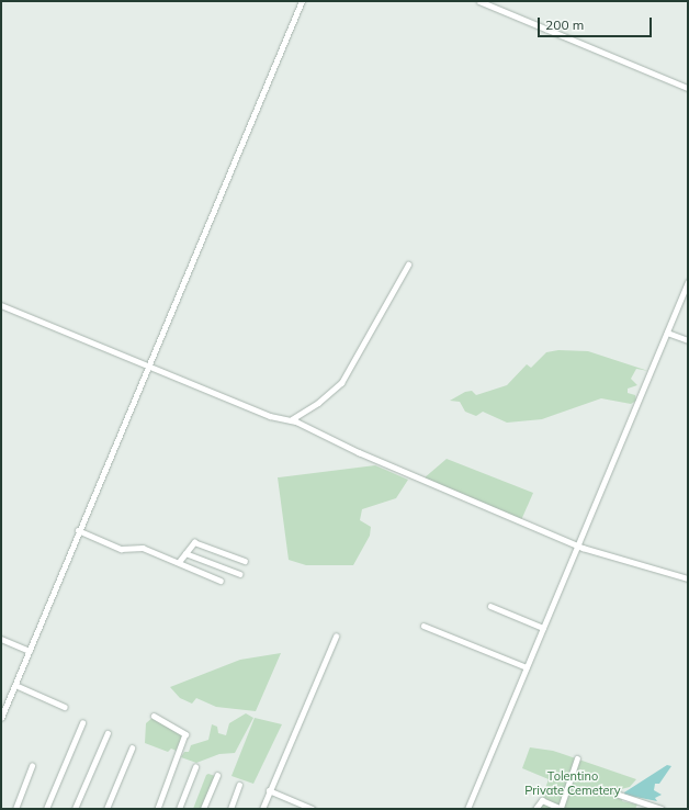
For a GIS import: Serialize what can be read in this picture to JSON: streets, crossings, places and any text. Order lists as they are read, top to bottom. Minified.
{"parks":["Tolentino Private Cemetery"],"scale_bar":"200 m"}
